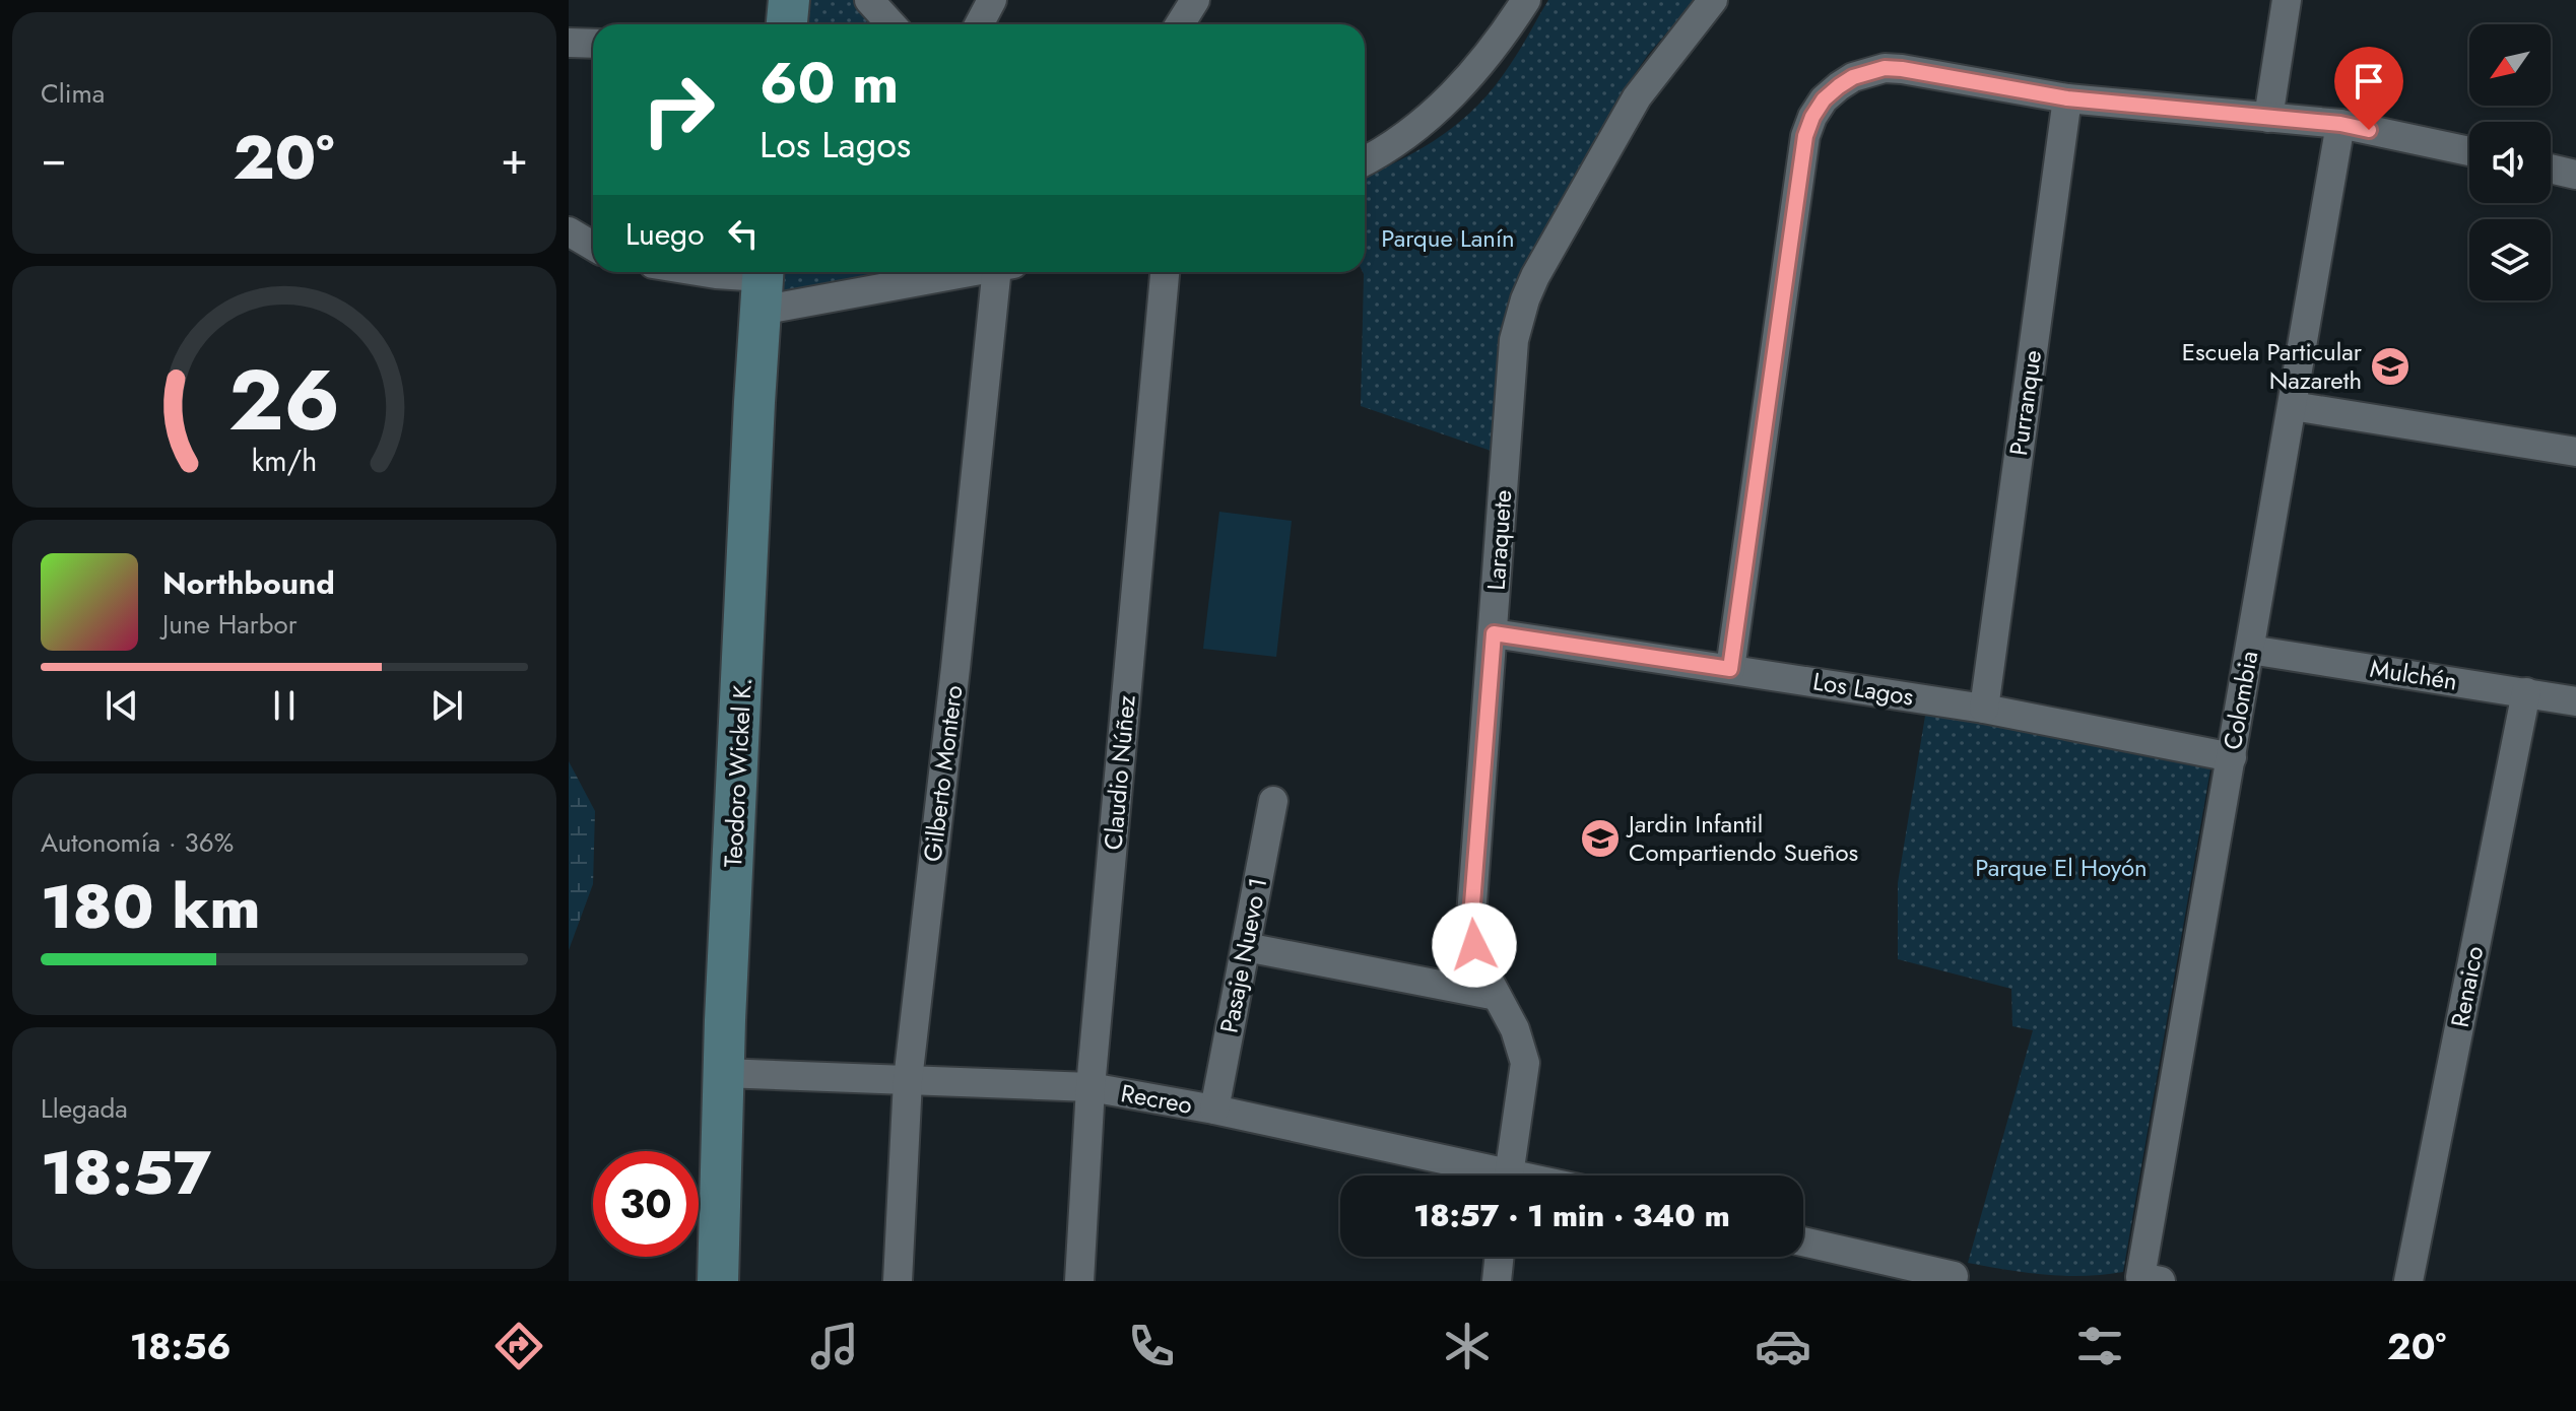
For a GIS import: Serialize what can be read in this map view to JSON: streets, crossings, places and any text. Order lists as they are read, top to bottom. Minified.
{"streets":{"street":["Purranque","Laraquete","Mulchén","Los Lagos","Colombia","Teodoro Wickel K.","Claudio Núñez","Gilberto Montero","Pasaje Nuevo 1","Renaico","Recreo"]},"crossings":[["Purranque","Los Lagos"],["Laraquete","Los Lagos"],["Mulchén","Colombia"],["Mulchén","Renaico"],["Los Lagos","Colombia"],["Teodoro Wickel K.","Recreo"],["Claudio Núñez","Recreo"],["Gilberto Montero","Recreo"],["Pasaje Nuevo 1","Recreo"]],"parks":["Parque Lanín","Parque El Hoyón"],"places":{"school or university":["Escuela Particular Nazareth","Jardin Infantil Compartiendo Sueños"]},"north":"bottom left","page":{"tile":["Clima",["Autonomía · 36%","180 km"],["Llegada","18:57"]],"turn":["60 m","Los Lagos"],"heat":["−","20°","+"],"then":"Luego","song":["Northbound","June Harbor"],"limit":"30","trip":"18:57 · 1 min · 340 m","tabs":["18:56","20°"],"gauge":["26","km/h"]}}
